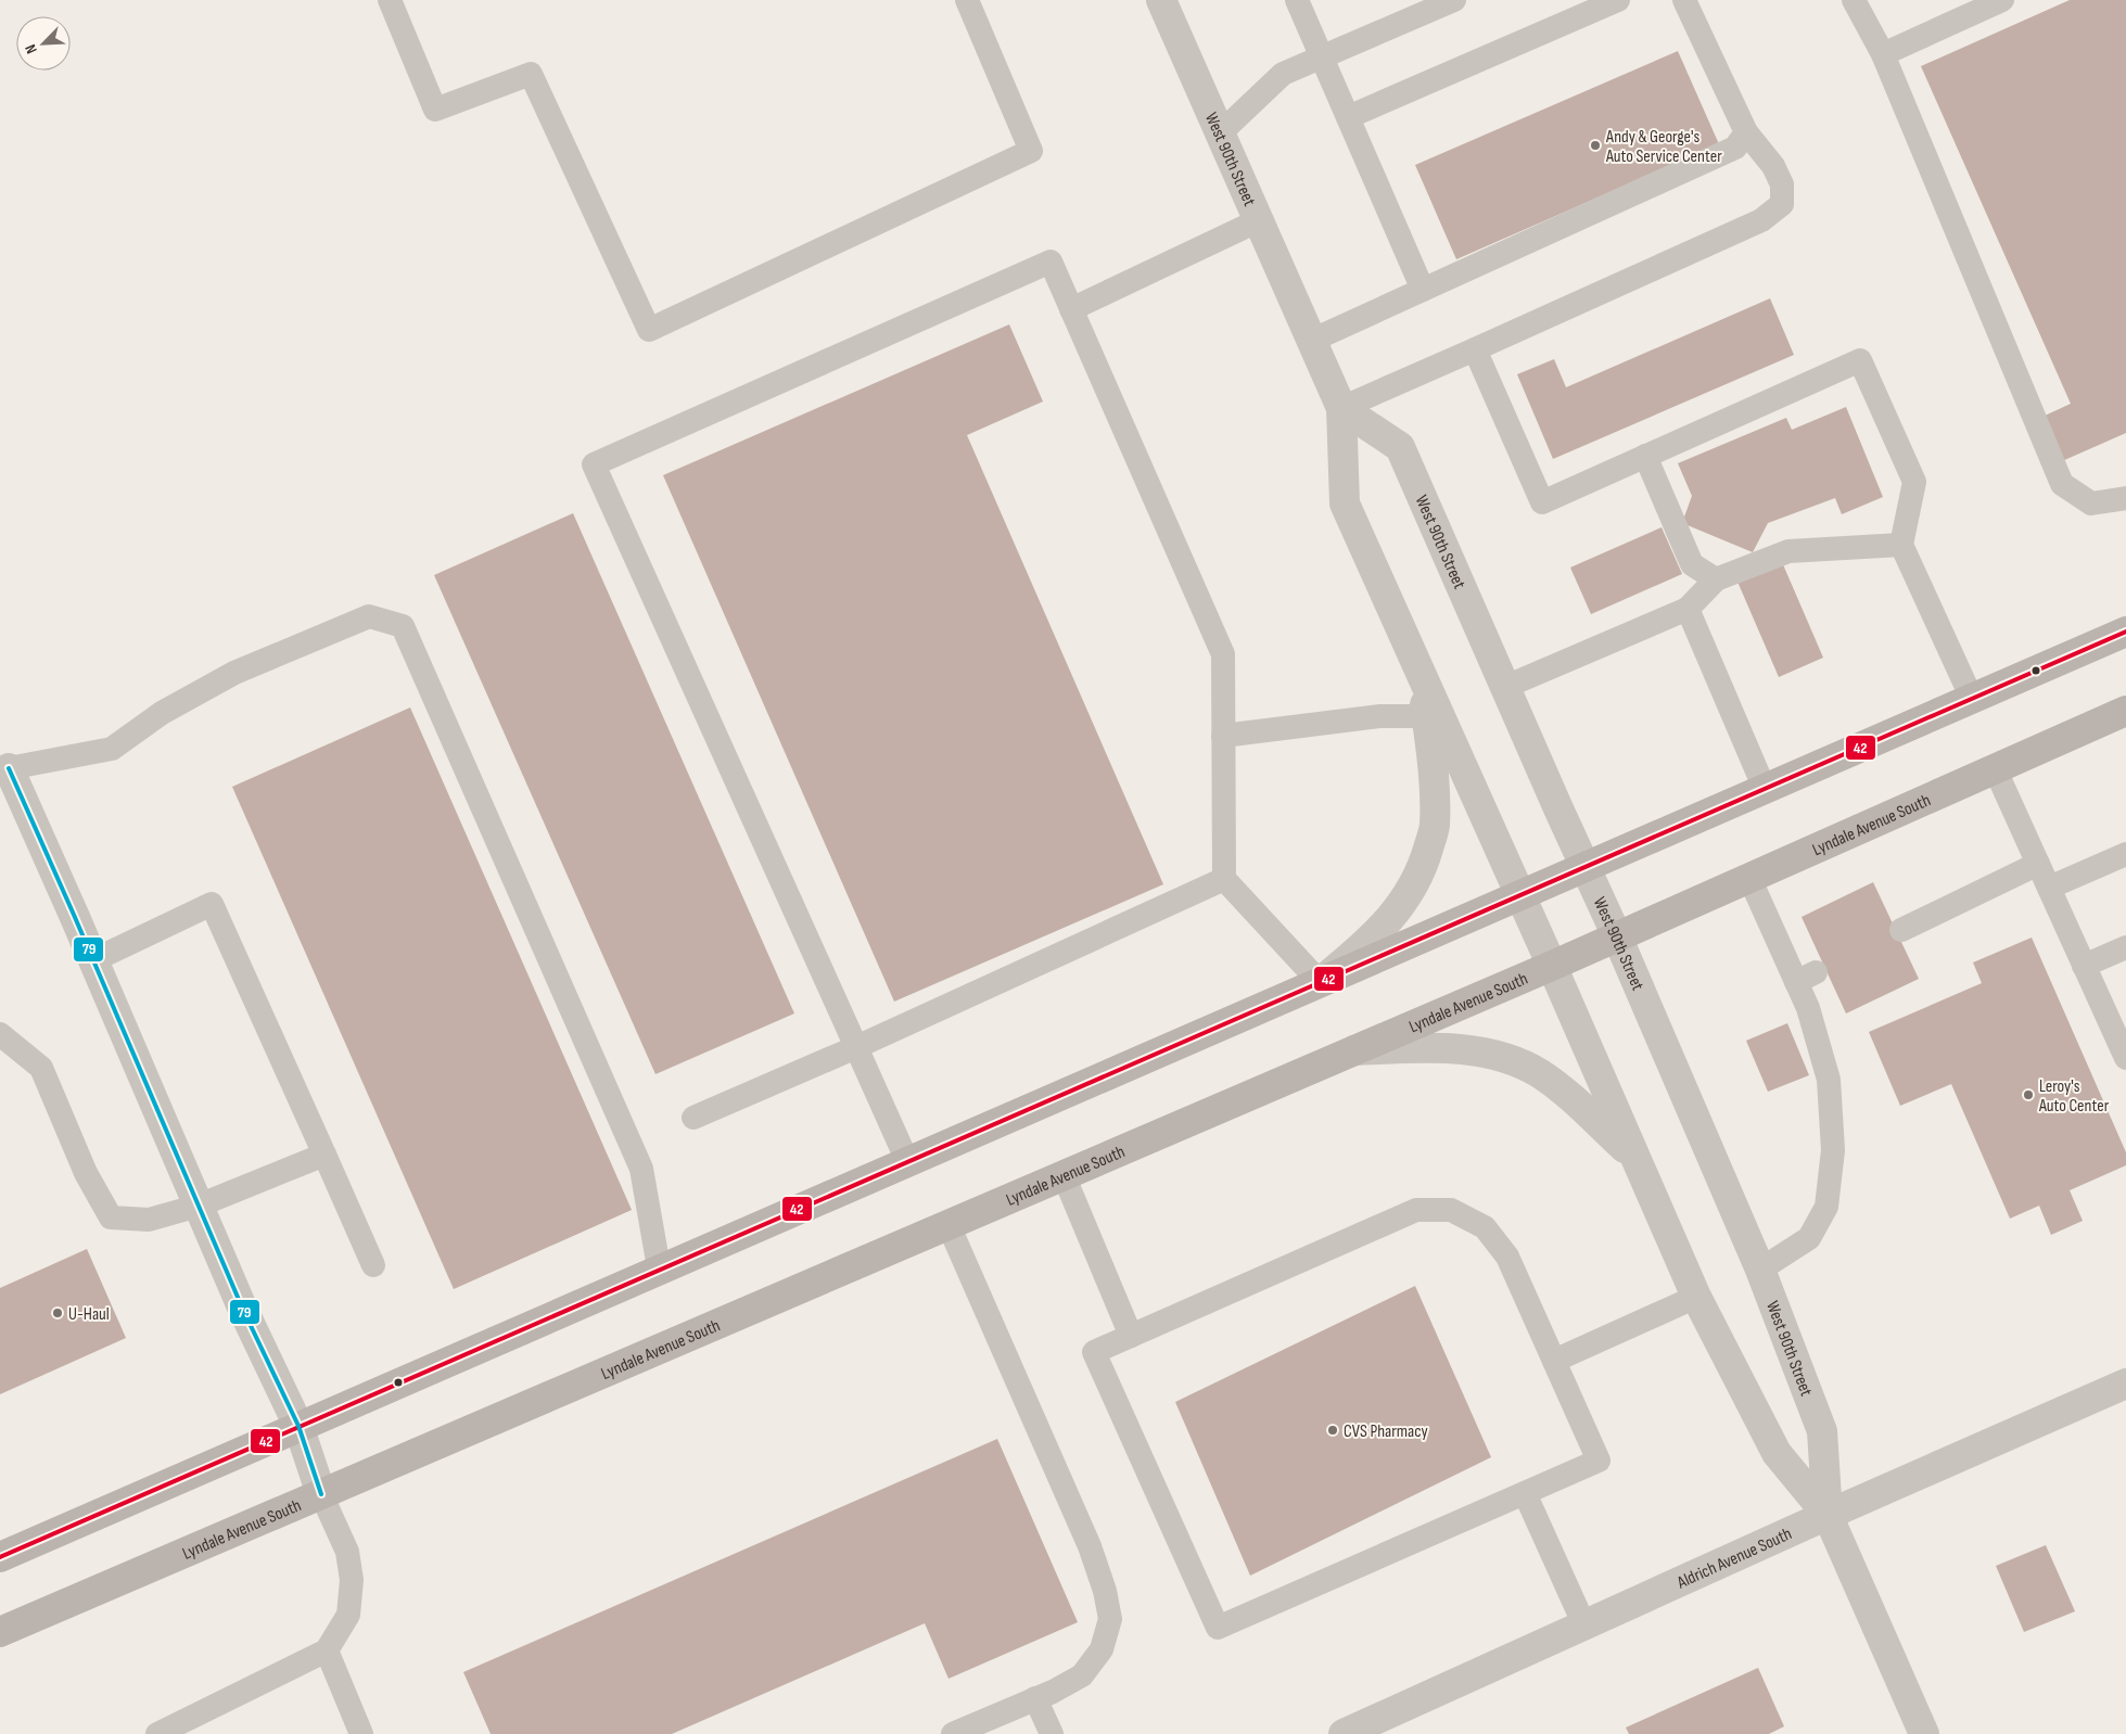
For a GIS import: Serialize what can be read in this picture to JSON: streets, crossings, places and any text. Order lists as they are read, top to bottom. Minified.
{"streets":{"main road":["Lyndale Avenue South"],"street":["West 90th Street","Aldrich Avenue South"]},"crossings":[["West 90th Street","Lyndale Avenue South"],["West 90th Street","Aldrich Avenue South"]],"places":["Andy & George's Auto Service Center","Leroy's Auto Center","U-Haul","CVS Pharmacy"],"lines":["transit line 42","transit line 79"],"north":"bottom left"}
